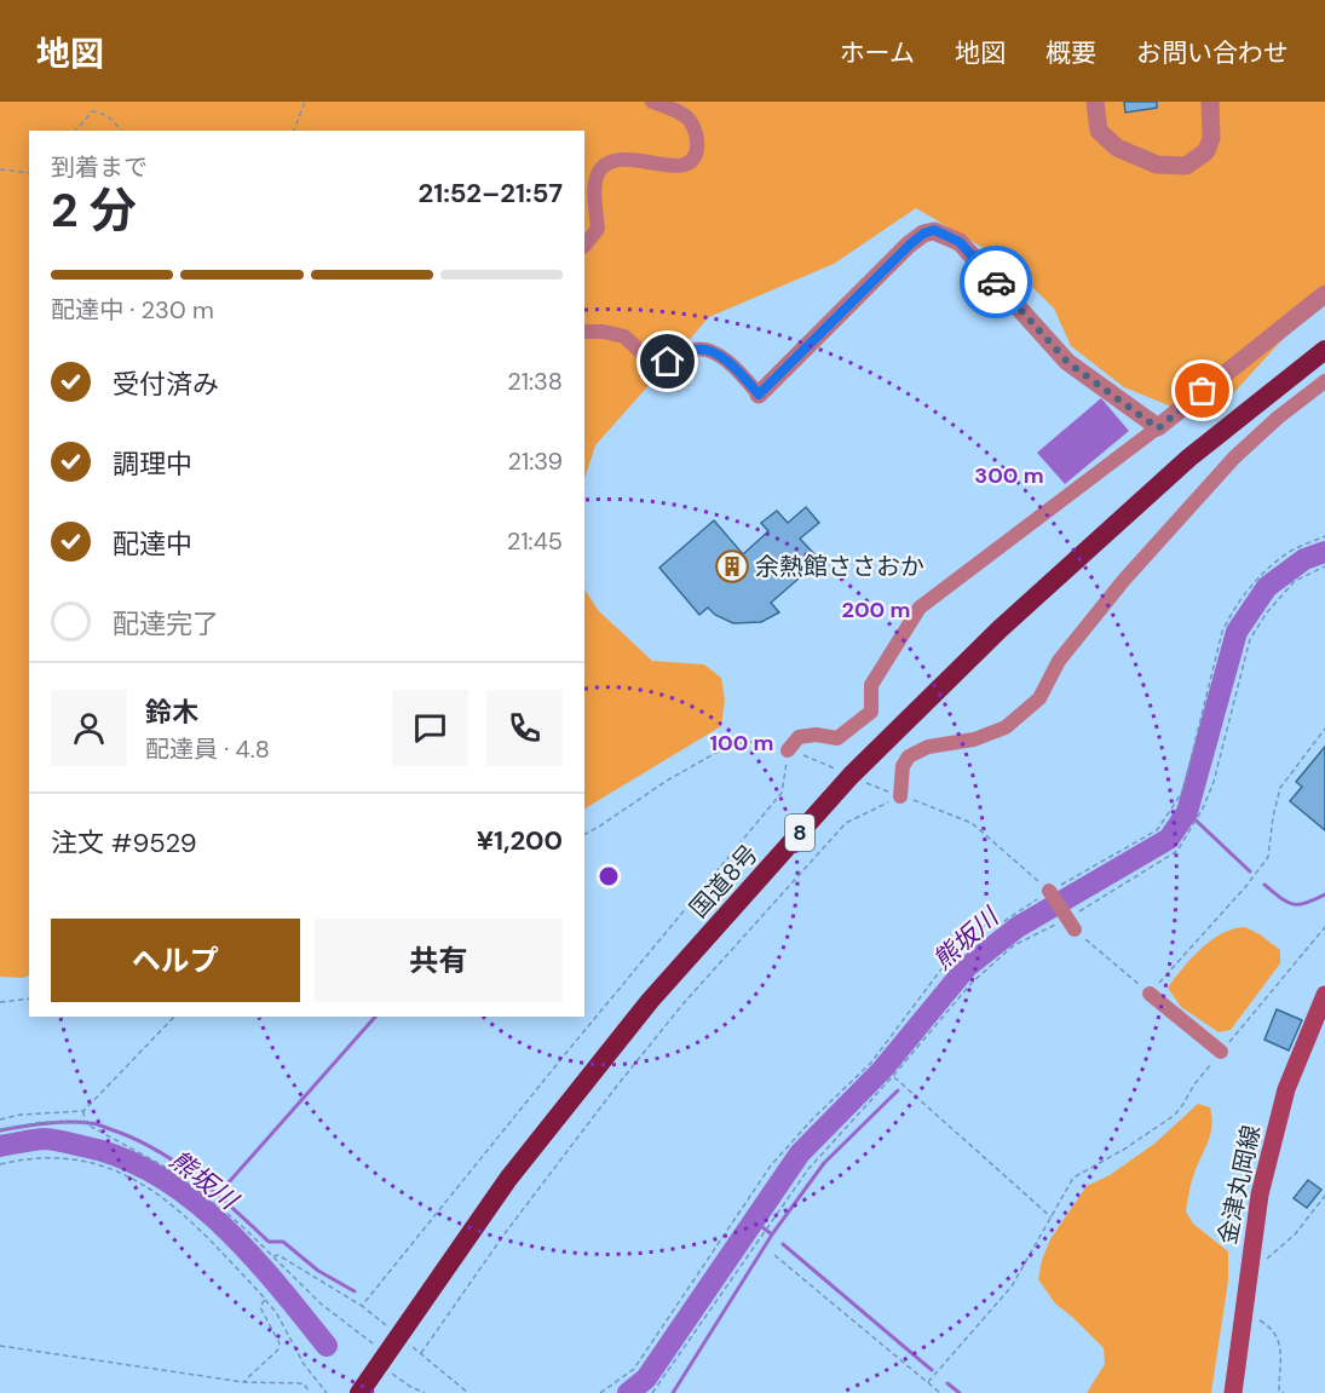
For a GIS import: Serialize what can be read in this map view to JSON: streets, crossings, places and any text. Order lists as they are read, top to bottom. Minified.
{"streets":{"highway":["8","国道8号"],"main road":["金津丸岡線"]},"water":["熊坂川"],"places":{"building":["余熱館ささおか"]},"page":{"header":"地図","nav":["ホーム","地図","概要","お問い合わせ"],"heading":["2 分","到着まで","21:52–21:57"],"panel":["鈴木","配達員 · 4.8","注文 #9529","¥1,200"],"bar":"配達中 · 230 m","list":[["受付済み","21:38"],["調理中","21:39"],["配達中","21:45"],"配達完了"],"buttons":["ヘルプ","共有"]},"rings":["300 m","200 m","100 m"]}
